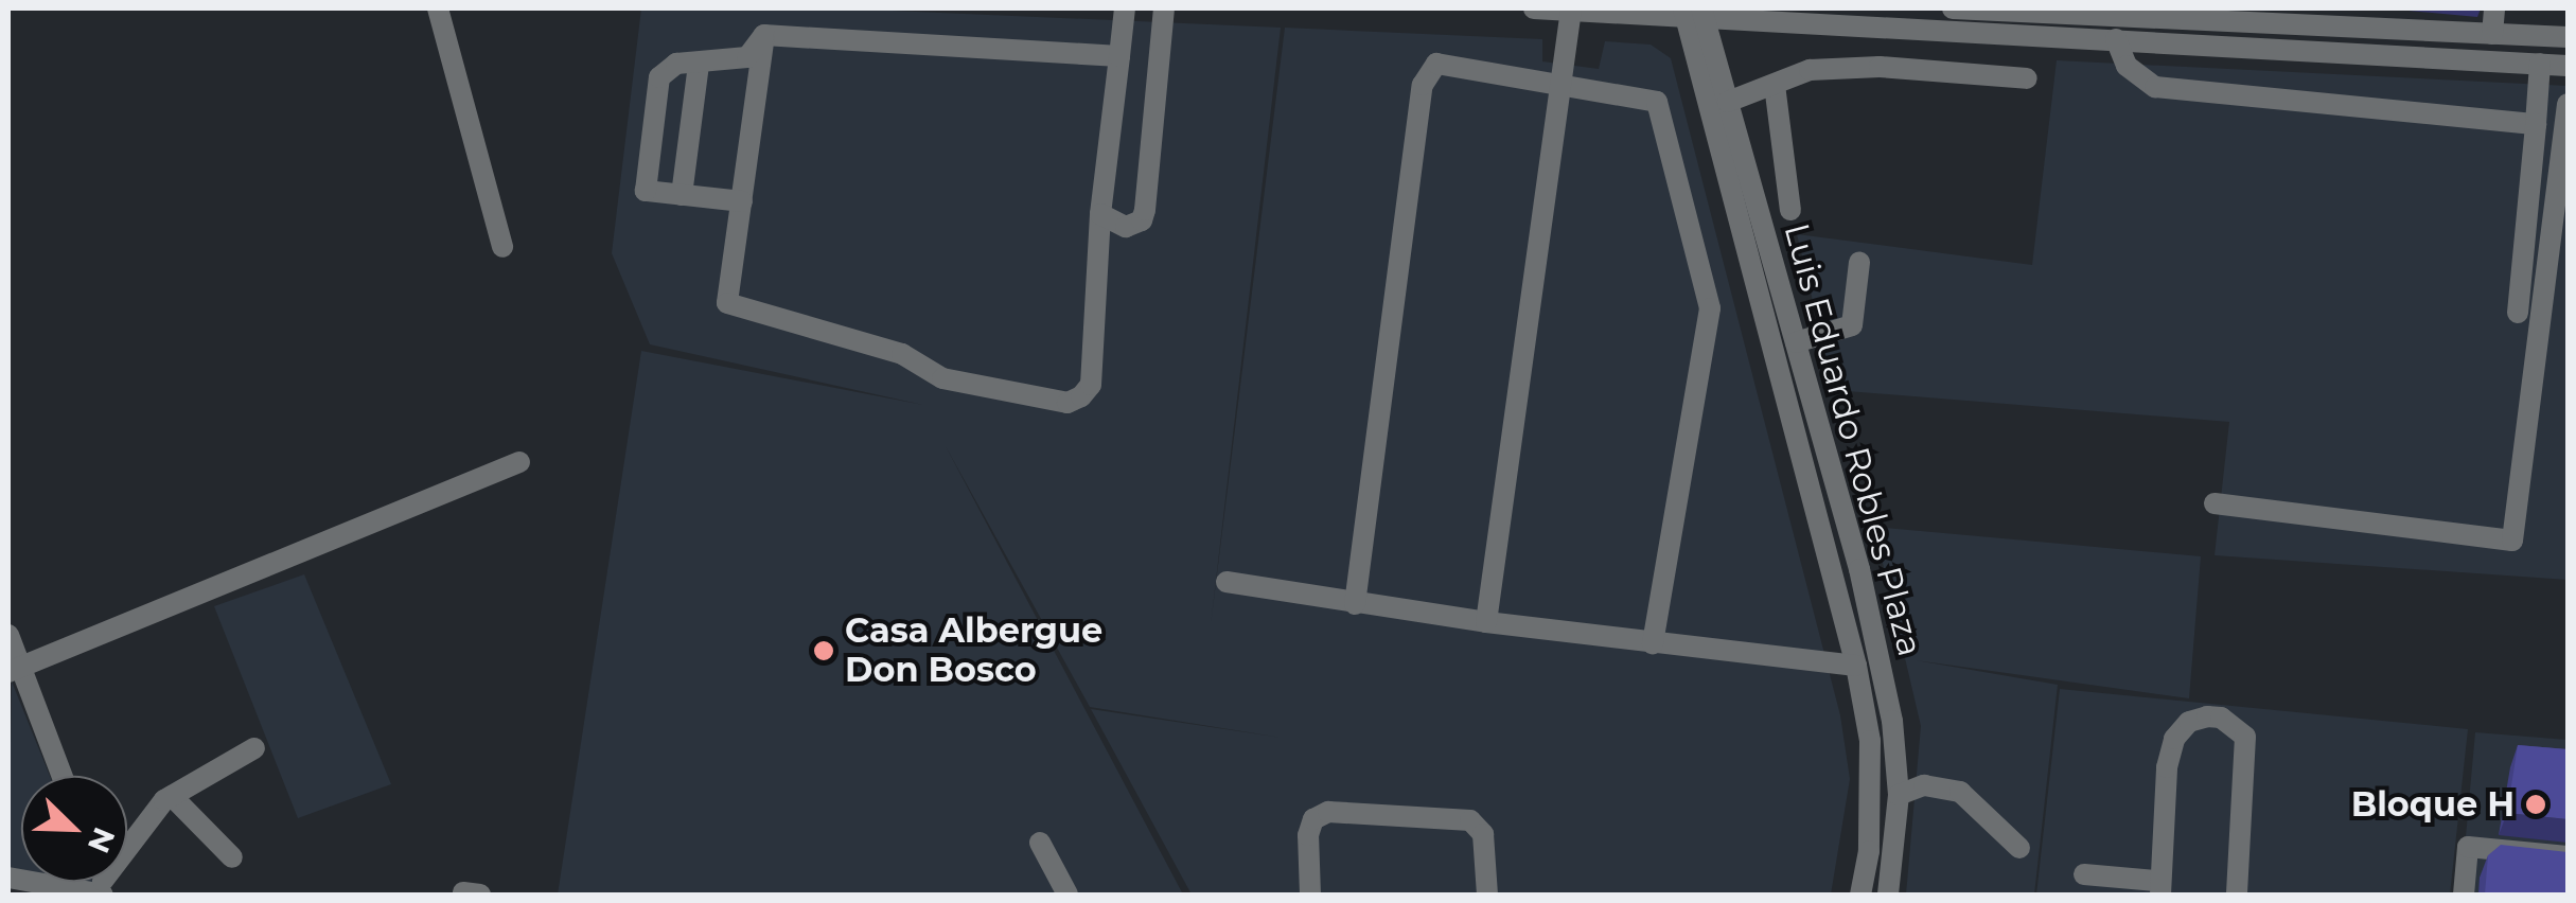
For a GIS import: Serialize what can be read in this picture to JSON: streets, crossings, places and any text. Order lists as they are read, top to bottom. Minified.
{"streets":{"street":["Luis Eduardo Robles Plaza"]},"places":["Casa Albergue Don Bosco","Bloque H"],"north":"bottom right"}
